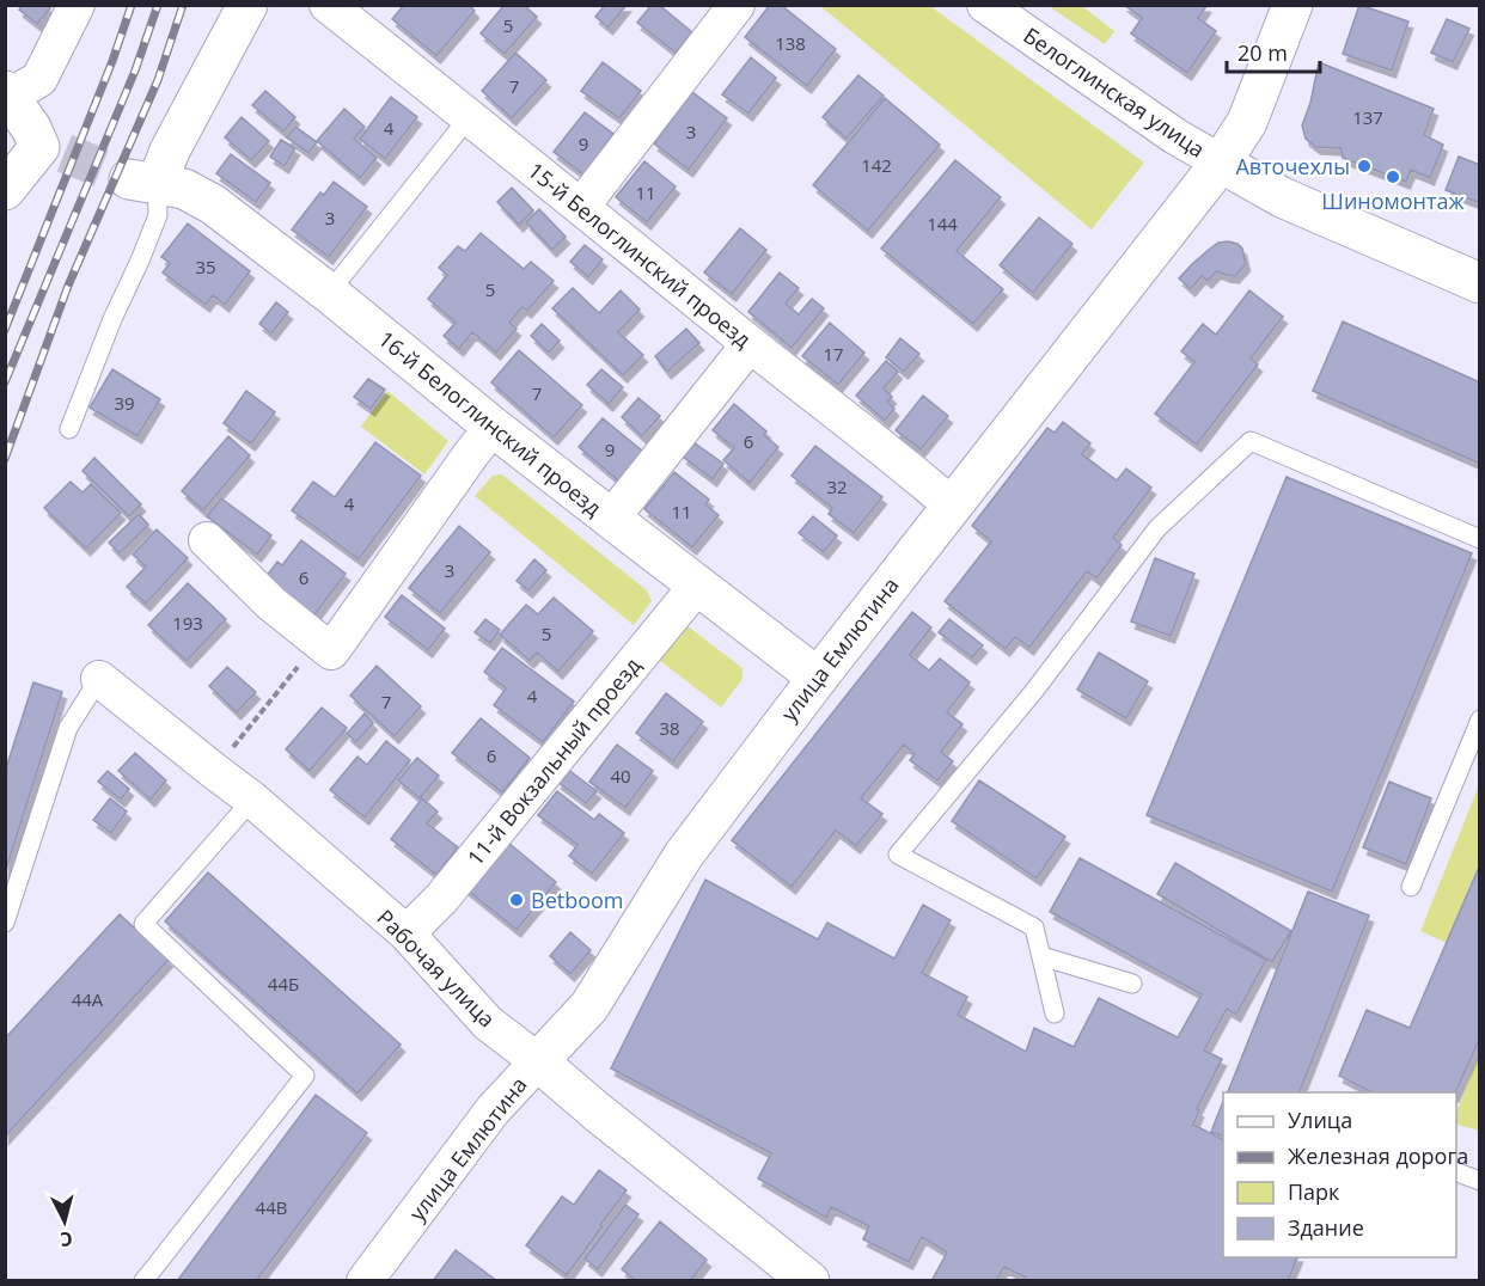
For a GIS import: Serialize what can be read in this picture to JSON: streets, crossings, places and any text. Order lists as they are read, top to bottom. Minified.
{"streets":{"main road":["Белоглинская улица","16-й Белоглинский проезд","улица Емлютина","Рабочая улица"],"street":["15-й Белоглинский проезд","11-й Вокзальный проезд"]},"crossings":[["Белоглинская улица","улица Емлютина"],["15-й Белоглинский проезд","улица Емлютина"],["16-й Белоглинский проезд","улица Емлютина"],["16-й Белоглинский проезд","11-й Вокзальный проезд"],["улица Емлютина","Рабочая улица"],["11-й Вокзальный проезд","Рабочая улица"]],"places":["Авточехлы","Шиномонтаж","Betboom"],"house_numbers":["5","138","7","137","4","3","9","142","11","3","144","35","5","17","7","39","6","9","32","4","11","3","6","193","5","4","7","38","6","40","44Б","44А","44В"],"legend":["Улица","Железная дорога","Парк","Здание"],"scale_bar":"20 m","north":"bottom"}
